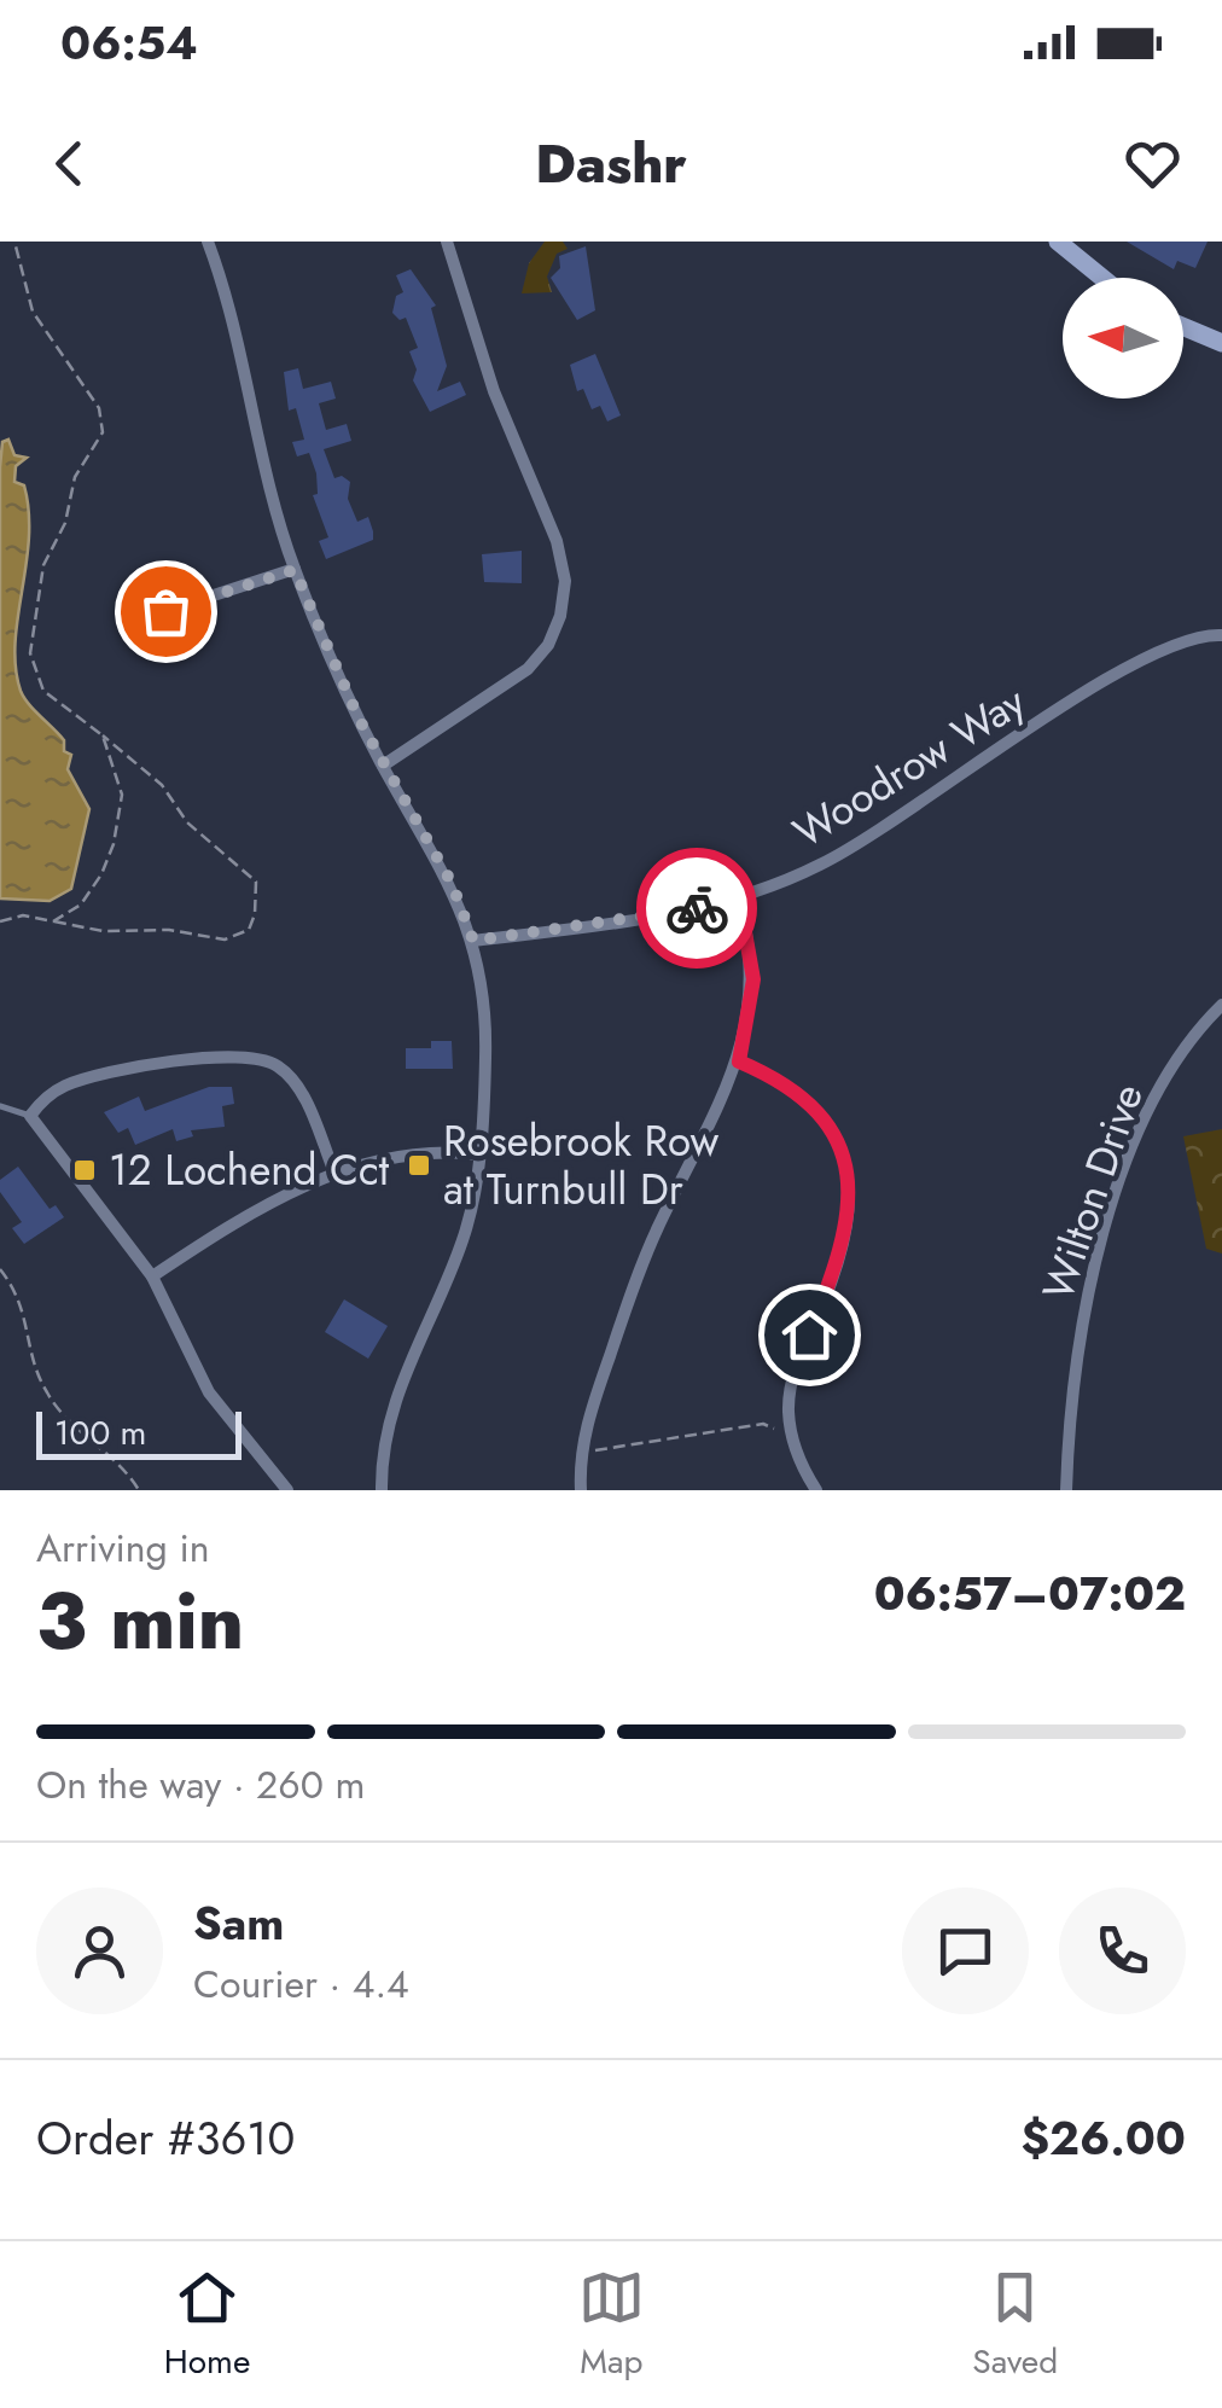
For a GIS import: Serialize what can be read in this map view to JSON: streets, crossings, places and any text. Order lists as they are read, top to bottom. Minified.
{"streets":{"street":["Woodrow Way","Wilton Drive"]},"places":{"transit":["Rosebrook Row at Turnbull Dr","12 Lochend Cct"]},"scale_bar":"100 m","north":"left","page":{"status":"06:54","header":"Dashr","scale":"100 m","heading":["3 min","Arriving in","06:57–07:02"],"panel":["Sam","Courier · 4.4","Order #3610","$26.00"],"bar":"On the way · 260 m","tabs":["Home","Map","Saved"]}}
